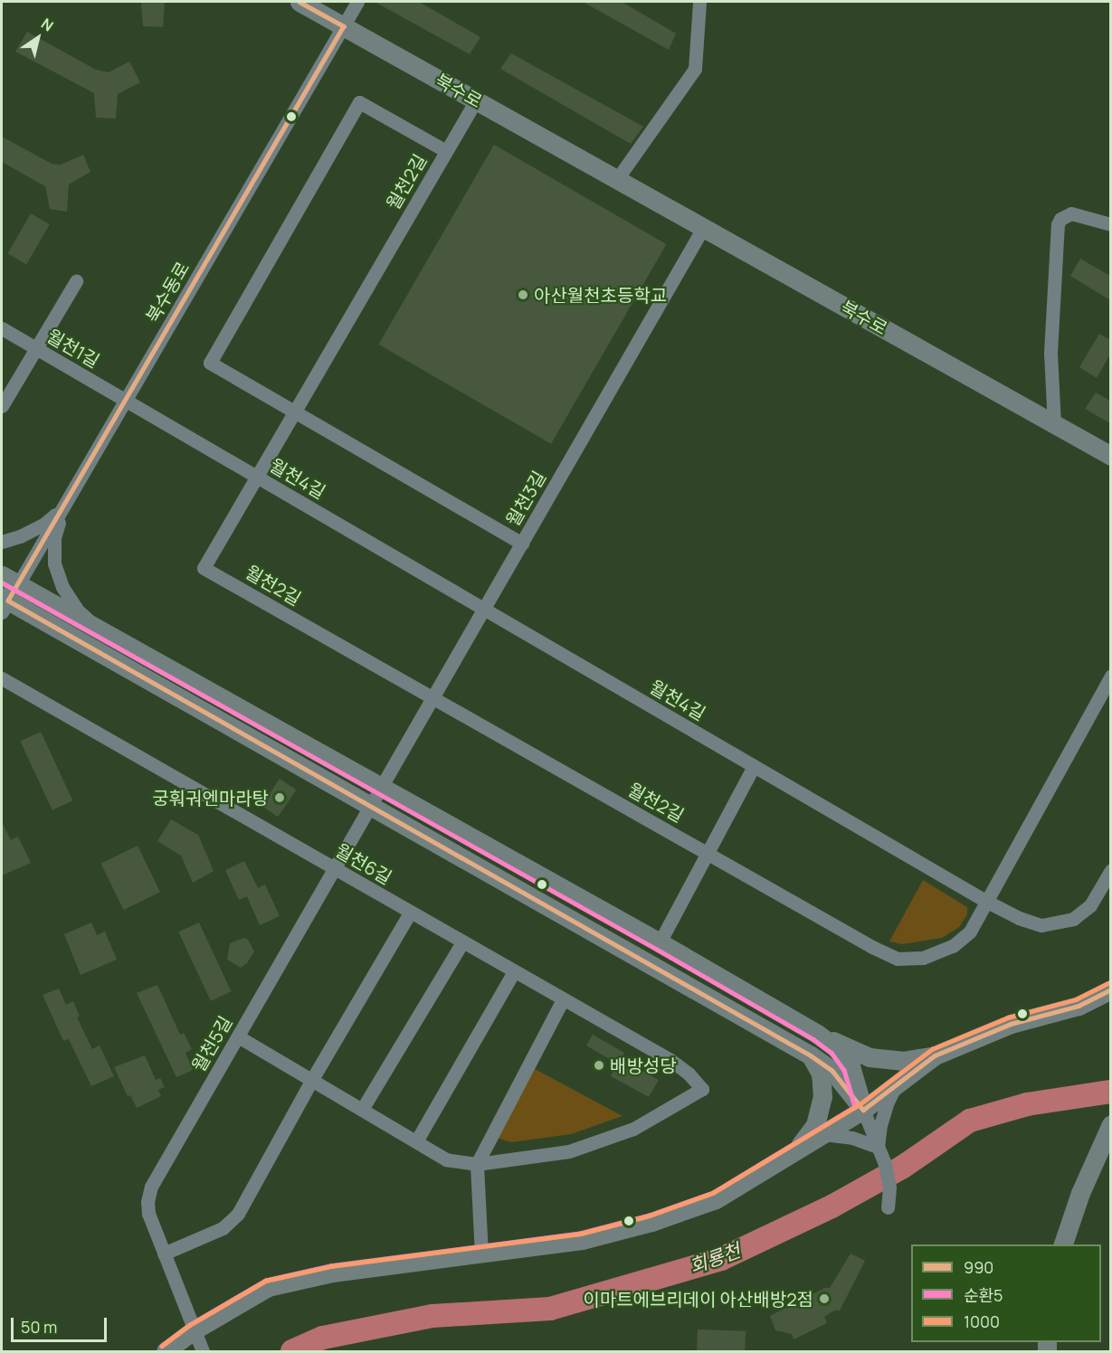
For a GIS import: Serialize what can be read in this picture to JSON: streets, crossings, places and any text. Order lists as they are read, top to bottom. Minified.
{"streets":{"street":["북수로","월천2길","북수동로","월천1길","월천4길","월천3길","월천6길","월천5길"]},"crossings":[["북수로","월천2길"],["북수로","북수동로"],["북수로","월천3길"],["월천2길","월천4길"],["월천2길","월천3길"],["북수동로","월천1길"],["북수동로","월천4길"],["월천1길","월천4길"],["월천4길","월천3길"],["월천3길","월천5길"],["월천6길","월천5길"]],"water":["회룡천"],"places":["아산월천초등학교","궁훠궈엔마라탕","배방성당","이마트에브리데이 아산배방2점"],"lines":["transit line 990","transit line 순환5","transit line 1000"],"legend":["990","순환5","1000"],"scale_bar":"50 m","north":"top right"}
